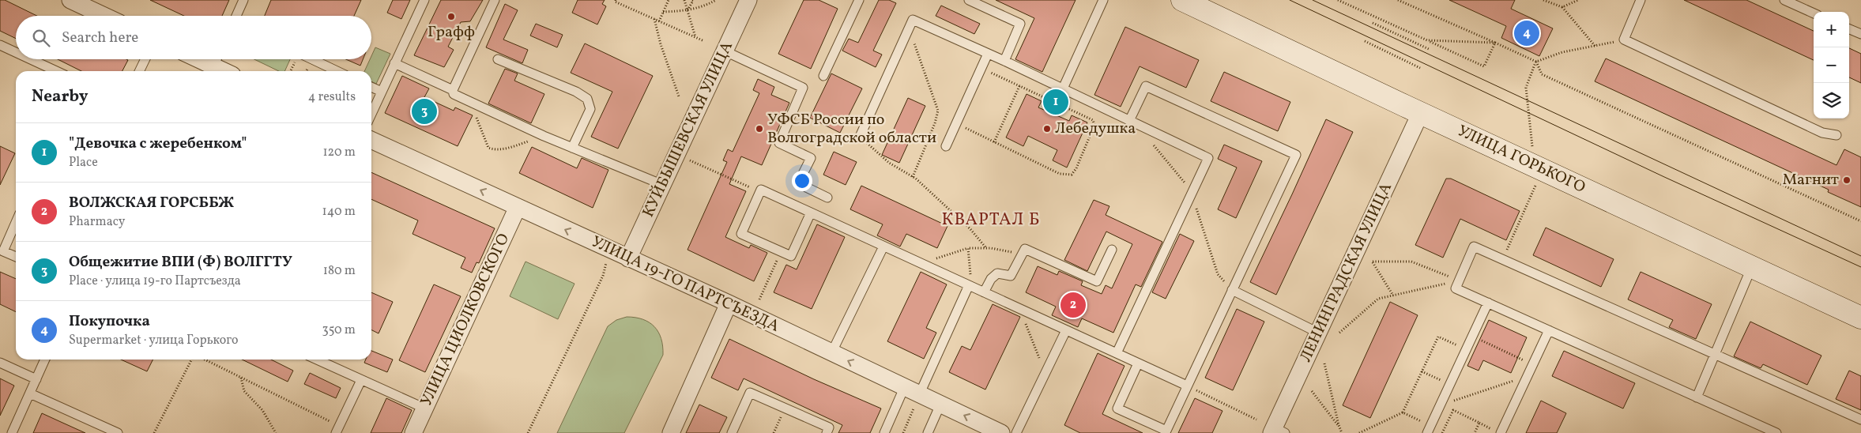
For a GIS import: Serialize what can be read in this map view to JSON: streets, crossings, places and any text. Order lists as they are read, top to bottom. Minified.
{"streets":{"street":["КУЙБЫШЕВСКАЯ УЛИЦА","УЛИЦА ГОРЬКОГО","ЛЕНИНГРАДСКАЯ УЛИЦА","УЛИЦА 19-ГО ПАРТСЪЕЗДА","УЛИЦА ЦИОЛКОВСКОГО"]},"crossings":[["КУЙБЫШЕВСКАЯ УЛИЦА","УЛИЦА 19-ГО ПАРТСЪЕЗДА"],["УЛИЦА ГОРЬКОГО","ЛЕНИНГРАДСКАЯ УЛИЦА"],["УЛИЦА 19-ГО ПАРТСЪЕЗДА","УЛИЦА ЦИОЛКОВСКОГО"]],"one_way":["УЛИЦА 19-ГО ПАРТСЪЕЗДА"],"districts":["КВАРТАЛ Б"],"places":["Графф","УФСБ России по Волгоградской области","Лебедушка","Магнит"],"page":{"map_buttons":["+","−"],"search":"Search here","pins":["4","1","3","2"],"heading":["Nearby","4 results"],"list":[{"mark":"1","name":"\"Девочка с жеребенком\"","note":"Place","value":"120 m"},{"mark":"2","name":"ВОЛЖСКАЯ ГОРСББЖ","note":"Pharmacy","value":"140 m"},{"mark":"3","name":"Общежитие ВПИ (Ф) ВОЛГГТУ","note":"Place · улица 19-го Партсъезда","value":"180 m"},{"mark":"4","name":"Покупочка","note":"Supermarket · улица Горького","value":"350 m"}]}}
